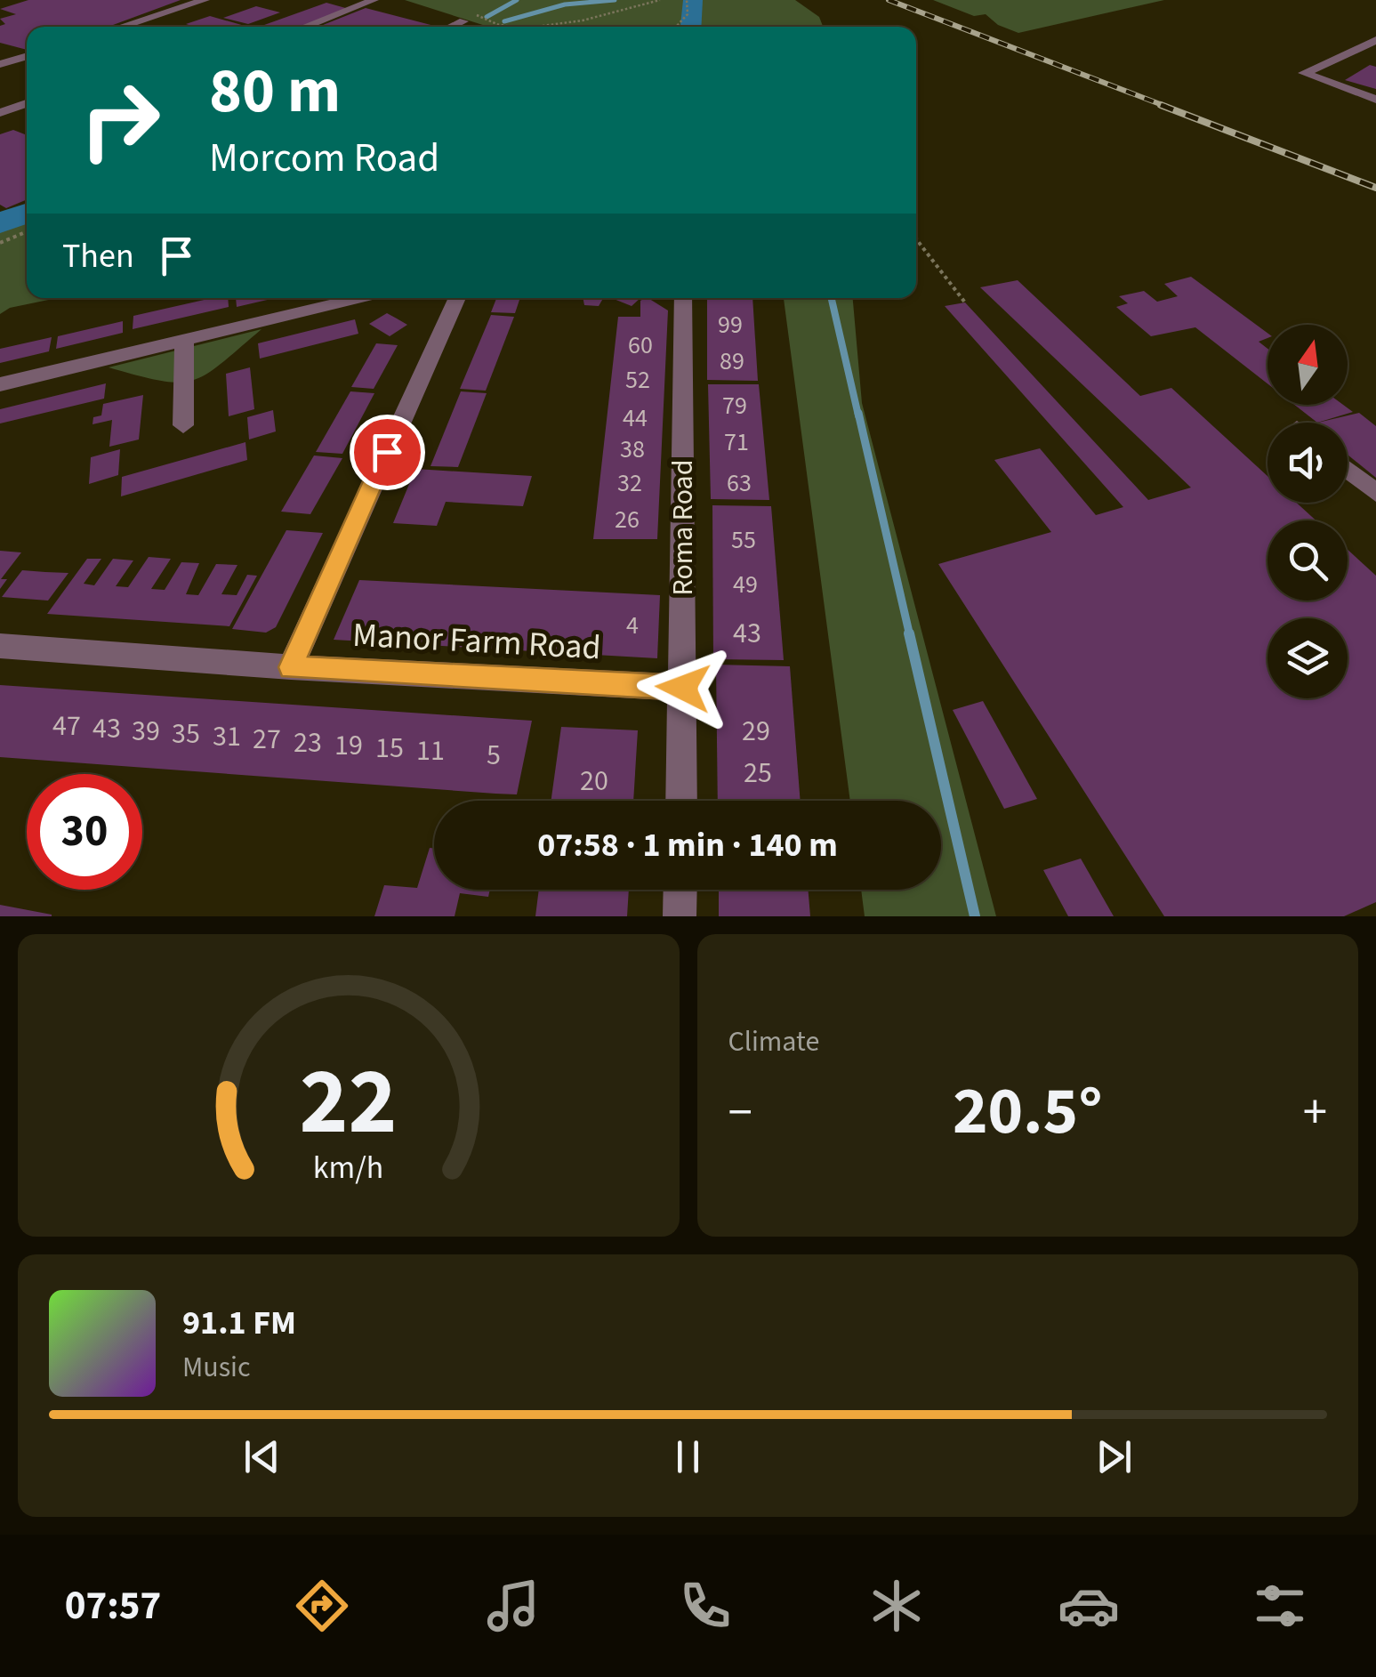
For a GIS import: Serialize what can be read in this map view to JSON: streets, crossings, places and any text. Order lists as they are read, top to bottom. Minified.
{"streets":{"street":["Roma Road","Manor Farm Road"]},"crossings":[["Roma Road","Manor Farm Road"]],"house_numbers":["99","60","89","52","79","44","71","38","32","63","26","55","49","4","43","47","43","39","29","35","31","27","23","19","15","11","5","25","20"],"north":"top","page":{"turn":["80 m","Morcom Road"],"then":"Then","limit":"30","trip":"07:58 · 1 min · 140 m","tile":"Climate","heat":["−","20.5°","+"],"song":["91.1 FM","Music"],"tabs":"07:57","gauge":["22","km/h"]}}
